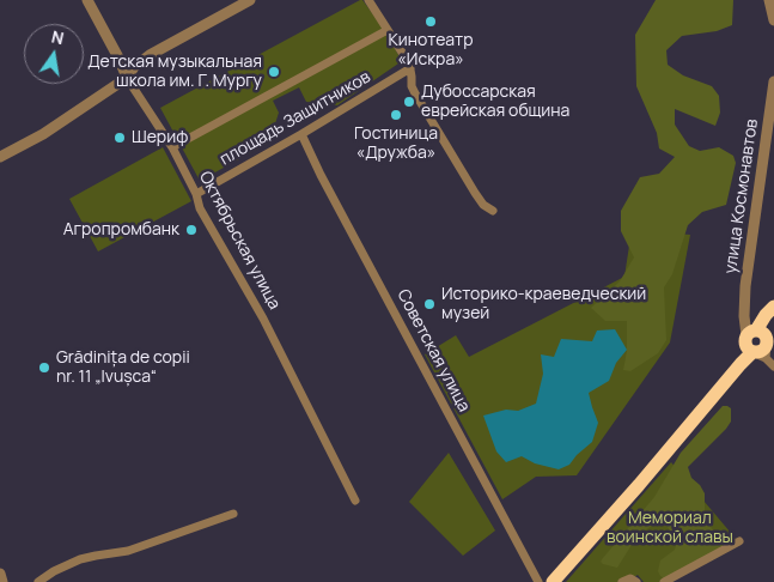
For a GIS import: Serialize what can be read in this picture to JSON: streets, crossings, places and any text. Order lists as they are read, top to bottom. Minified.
{"streets":{"street":["площадь Защитников","улица Космонавтов","Октябрьская улица","Советская улица"]},"crossings":[["площадь Защитников","Октябрьская улица"],["площадь Защитников","Советская улица"]],"parks":["Мемориал воинской славы"],"places":["Кинотеатр «Искра»","Детская музыкальная школа им. Г. Мургу","Дубоссарская еврейская община","Гостиница «Дружба»","Шериф","Агропромбанк","Историко-краеведческий музей","Grădinița de copii nr. 11 „Ivușca“"],"north":"top"}
